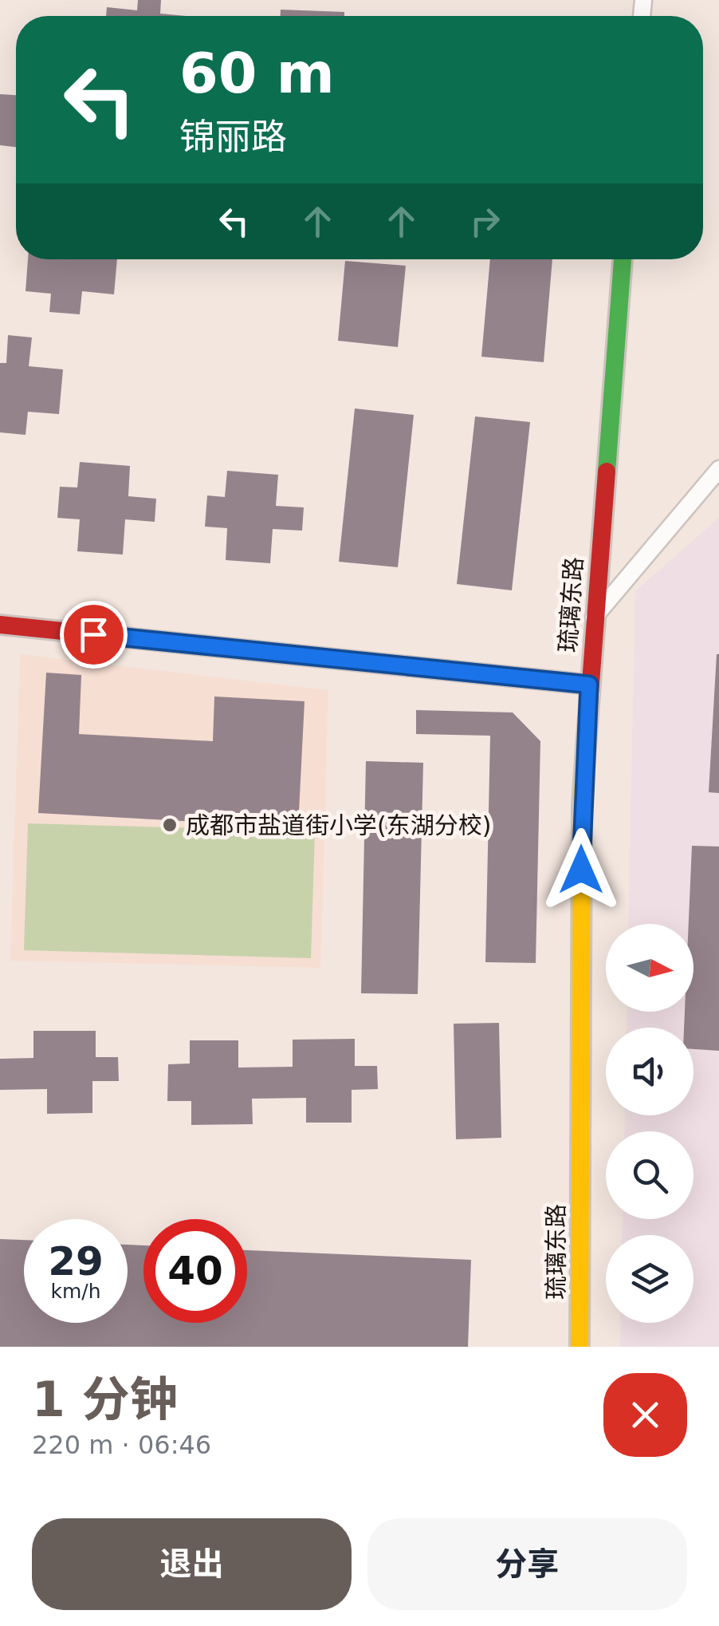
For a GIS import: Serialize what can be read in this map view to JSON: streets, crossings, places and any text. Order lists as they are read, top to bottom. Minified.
{"streets":{"street":["琉璃东路"]},"places":["成都市盐道街小学(东湖分校)"],"north":"right","page":{"turn":["60 m","锦丽路"],"speed":"29 km/h","limit":"40","heading":["1 分钟","220 m · 06:46"],"buttons":["退出","分享"]}}
